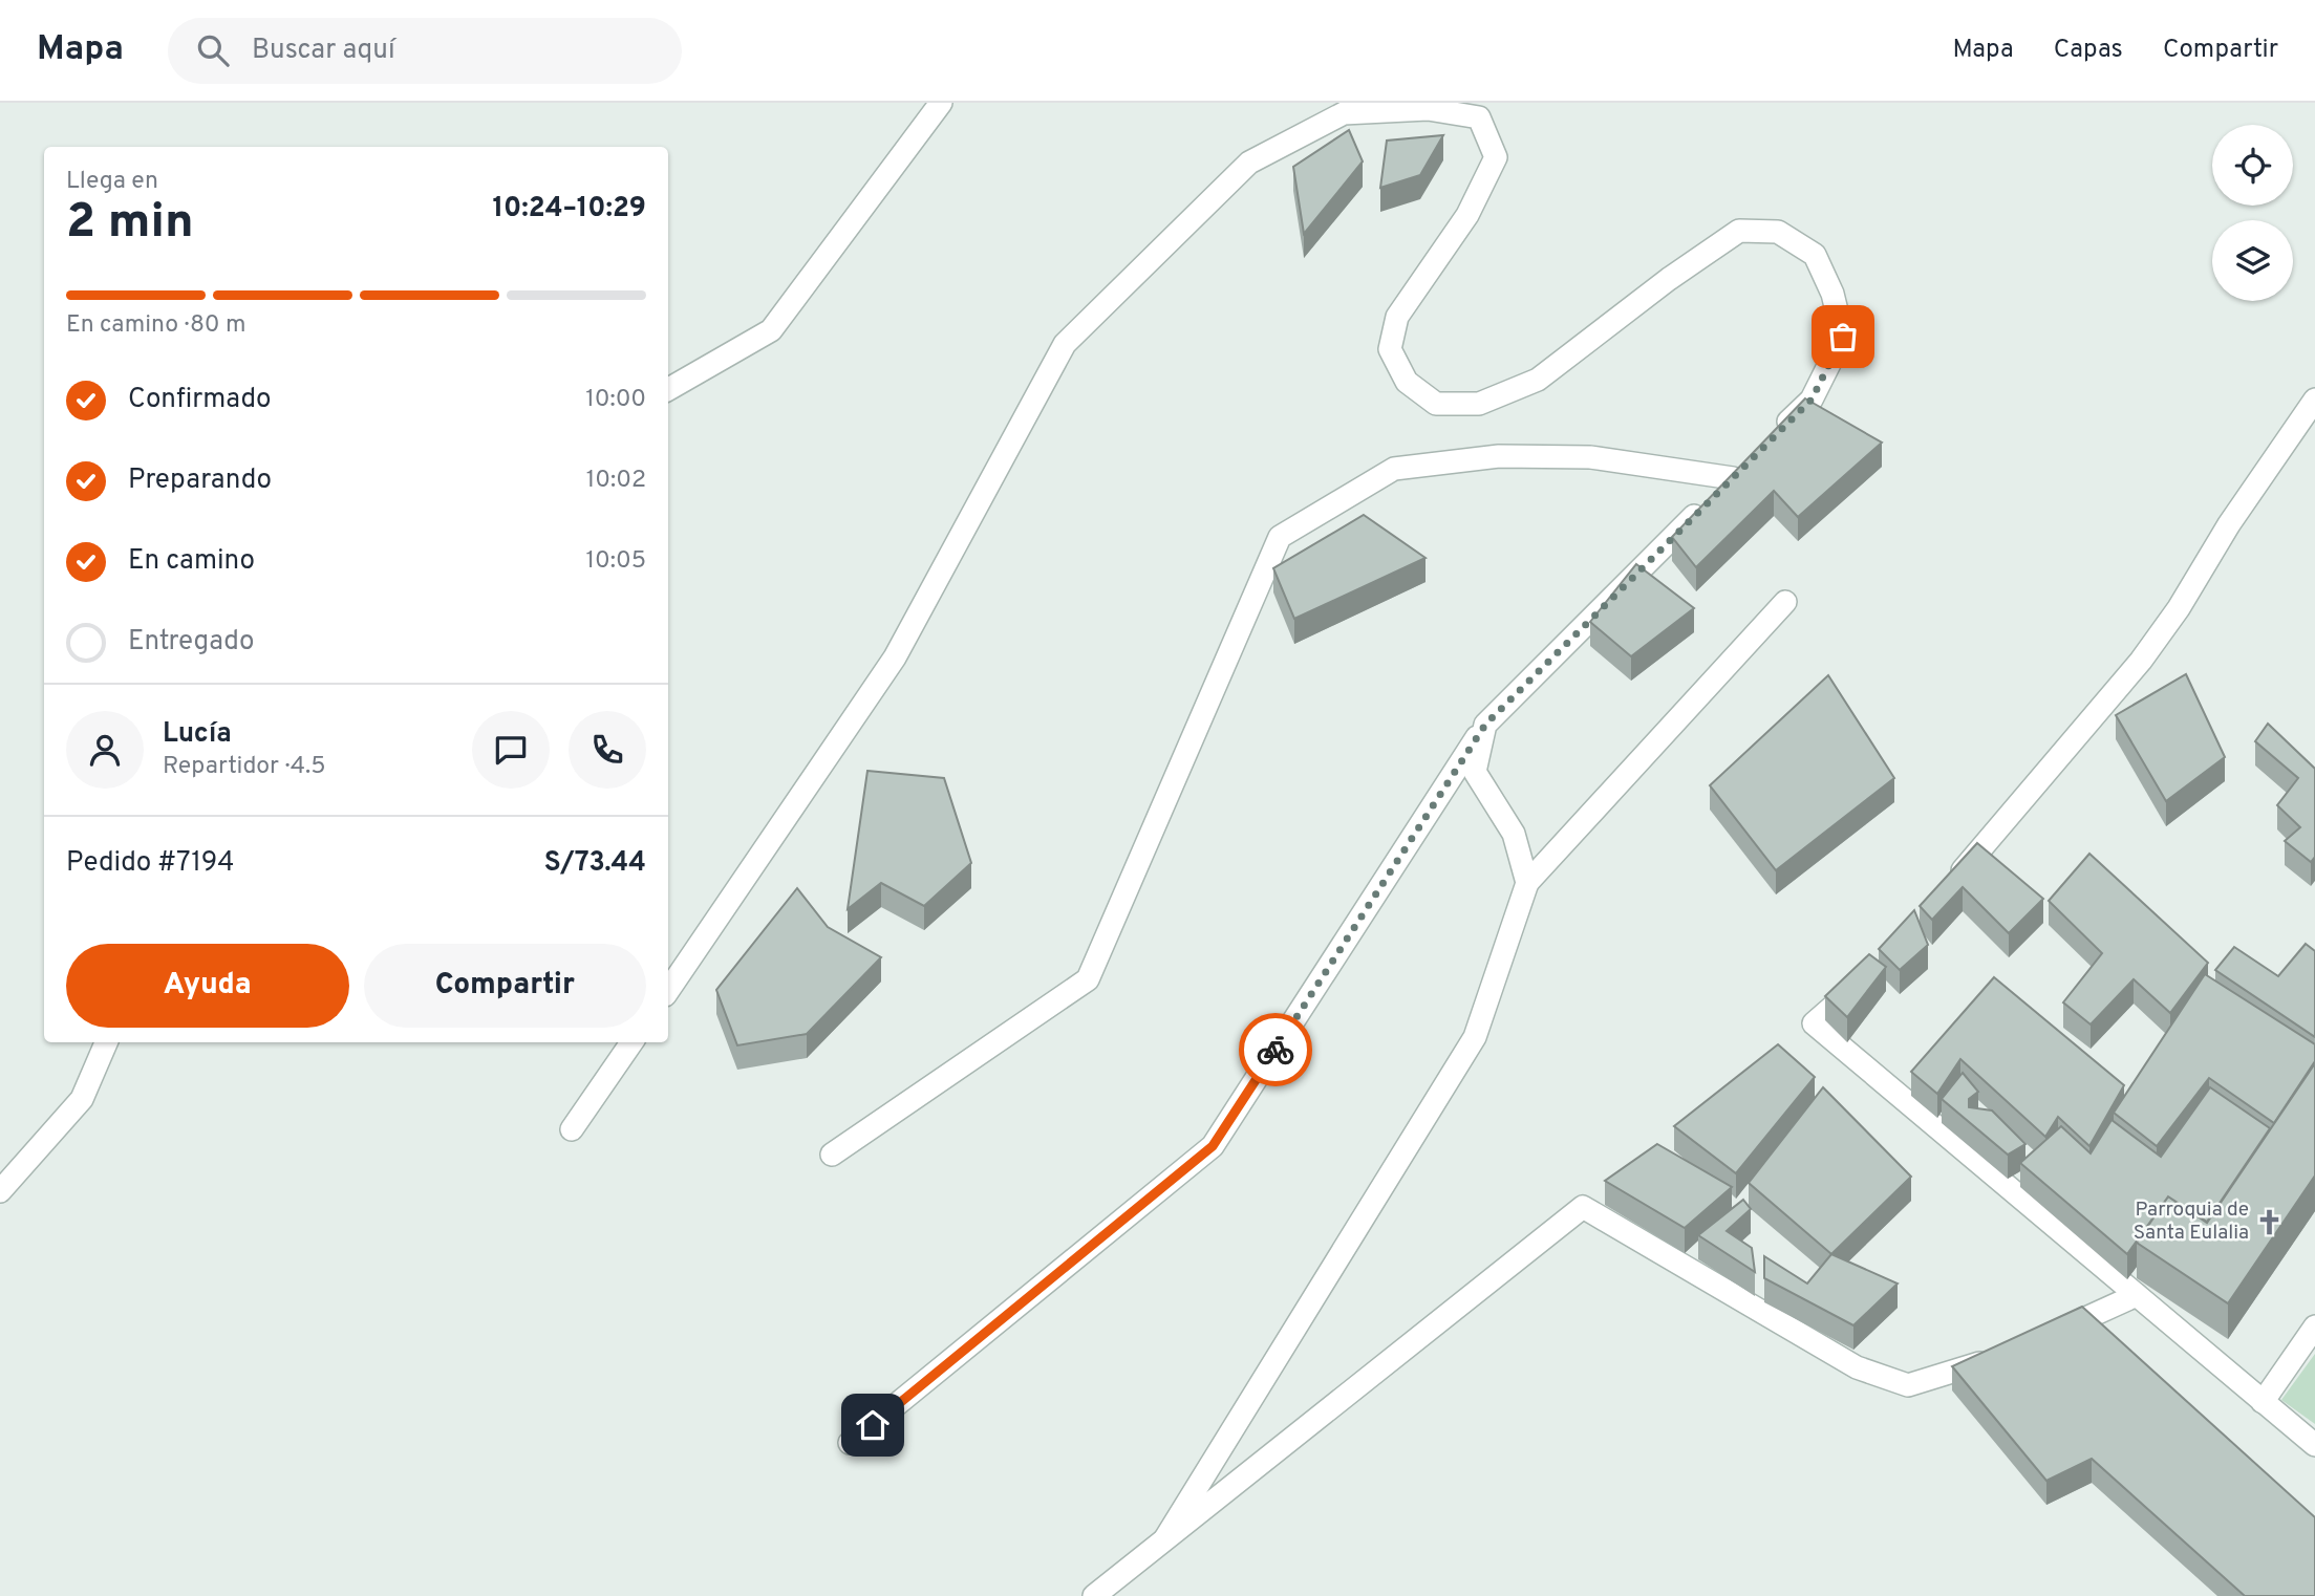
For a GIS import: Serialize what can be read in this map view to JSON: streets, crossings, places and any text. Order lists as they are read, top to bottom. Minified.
{"places":{"church":["Parroquia de Santa Eulalia"]},"page":{"header":"Mapa","search":"Buscar aquí","nav":["Mapa","Capas","Compartir"],"heading":["2 min","Llega en","10:24–10:29"],"panel":["Lucía","Repartidor · 4.5","Pedido #7194","S/73.44"],"bar":"En camino · 80 m","list":[["Confirmado","10:00"],["Preparando","10:02"],["En camino","10:05"],"Entregado"],"buttons":["Ayuda","Compartir"]}}
